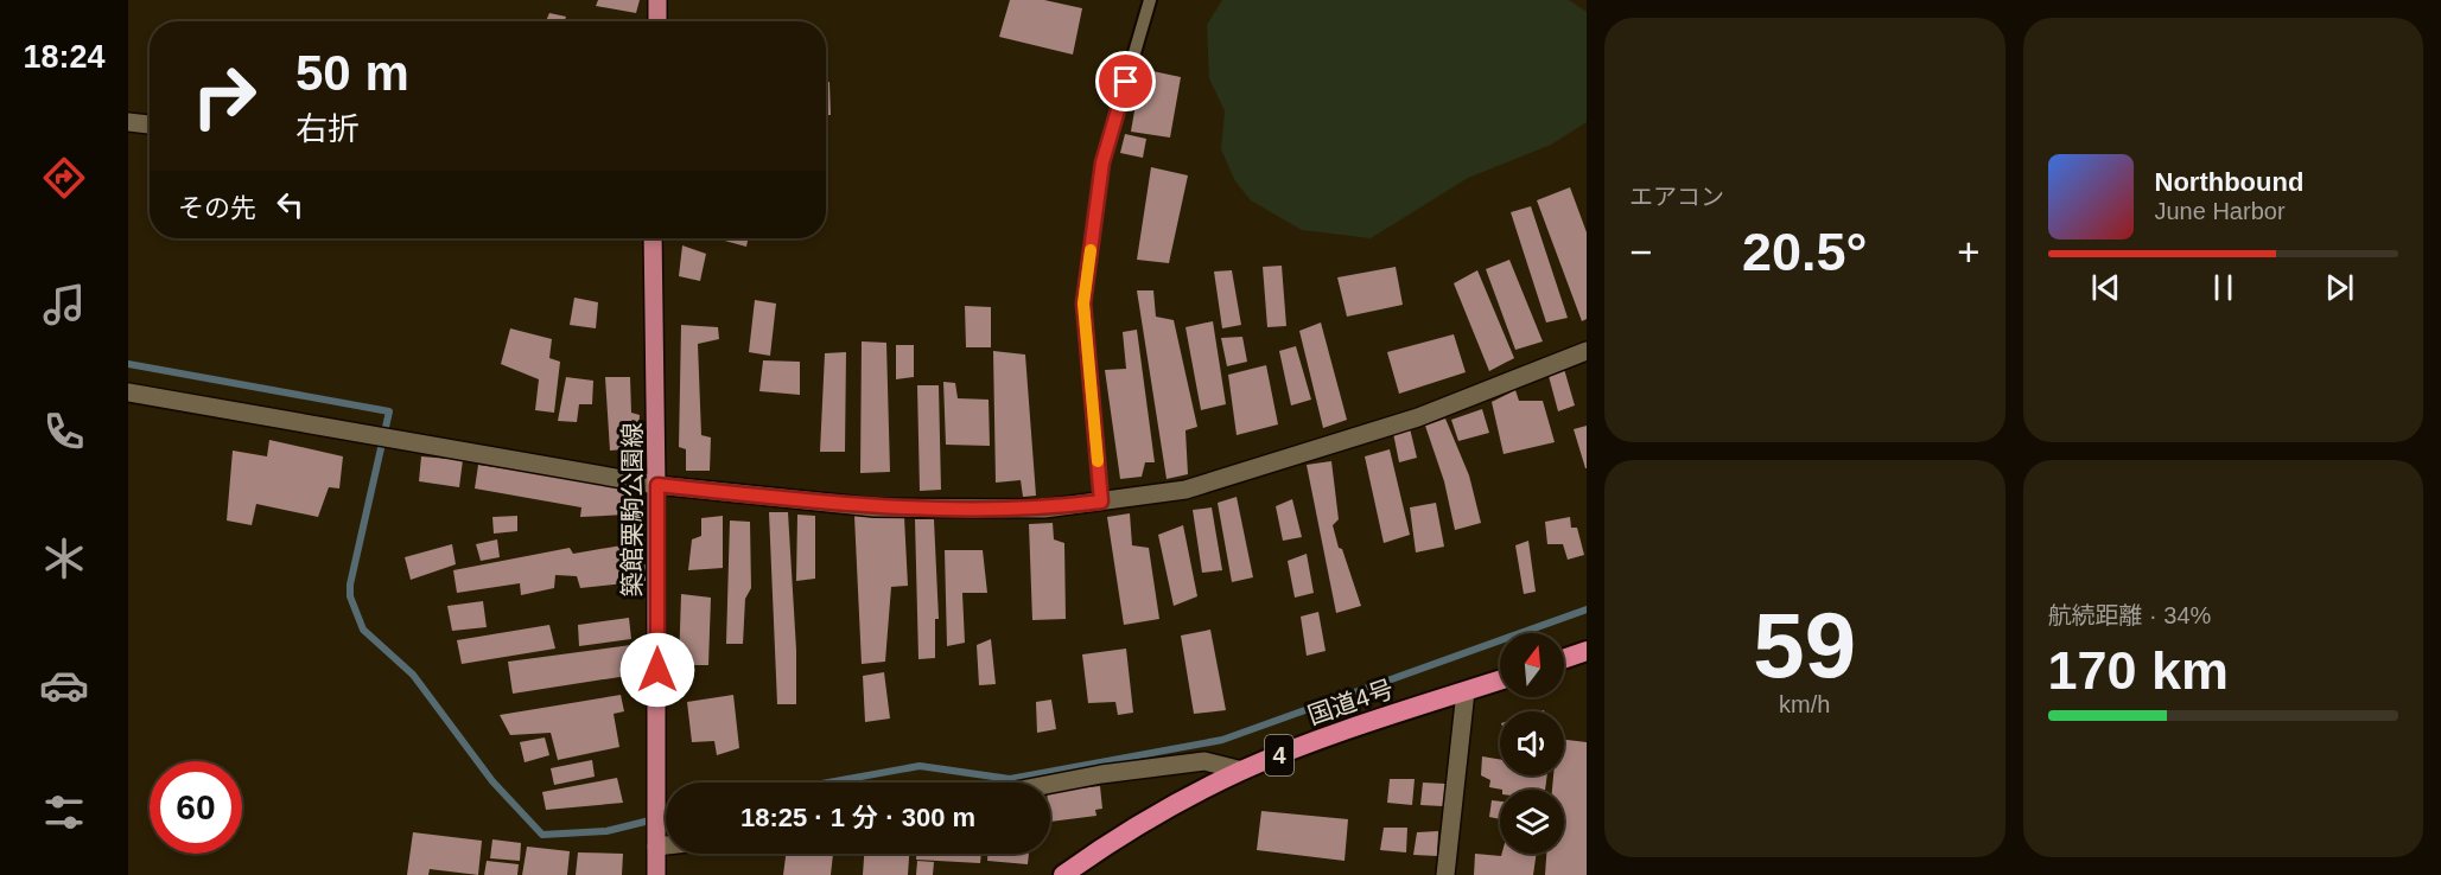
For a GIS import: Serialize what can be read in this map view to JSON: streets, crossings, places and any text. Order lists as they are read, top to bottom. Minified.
{"streets":{"highway":["国道4号","4"],"main road":["築館栗駒公園線"]},"north":"top","page":{"tabs":"18:24","tile":["エアコン",["59","km/h"],["航続距離 · 34%","170 km"]],"turn":["50 m","右折"],"song":["Northbound","June Harbor"],"then":"その先","heat":["−","20.5°","+"],"limit":"60","trip":"18:25 · 1 分 · 300 m"}}
